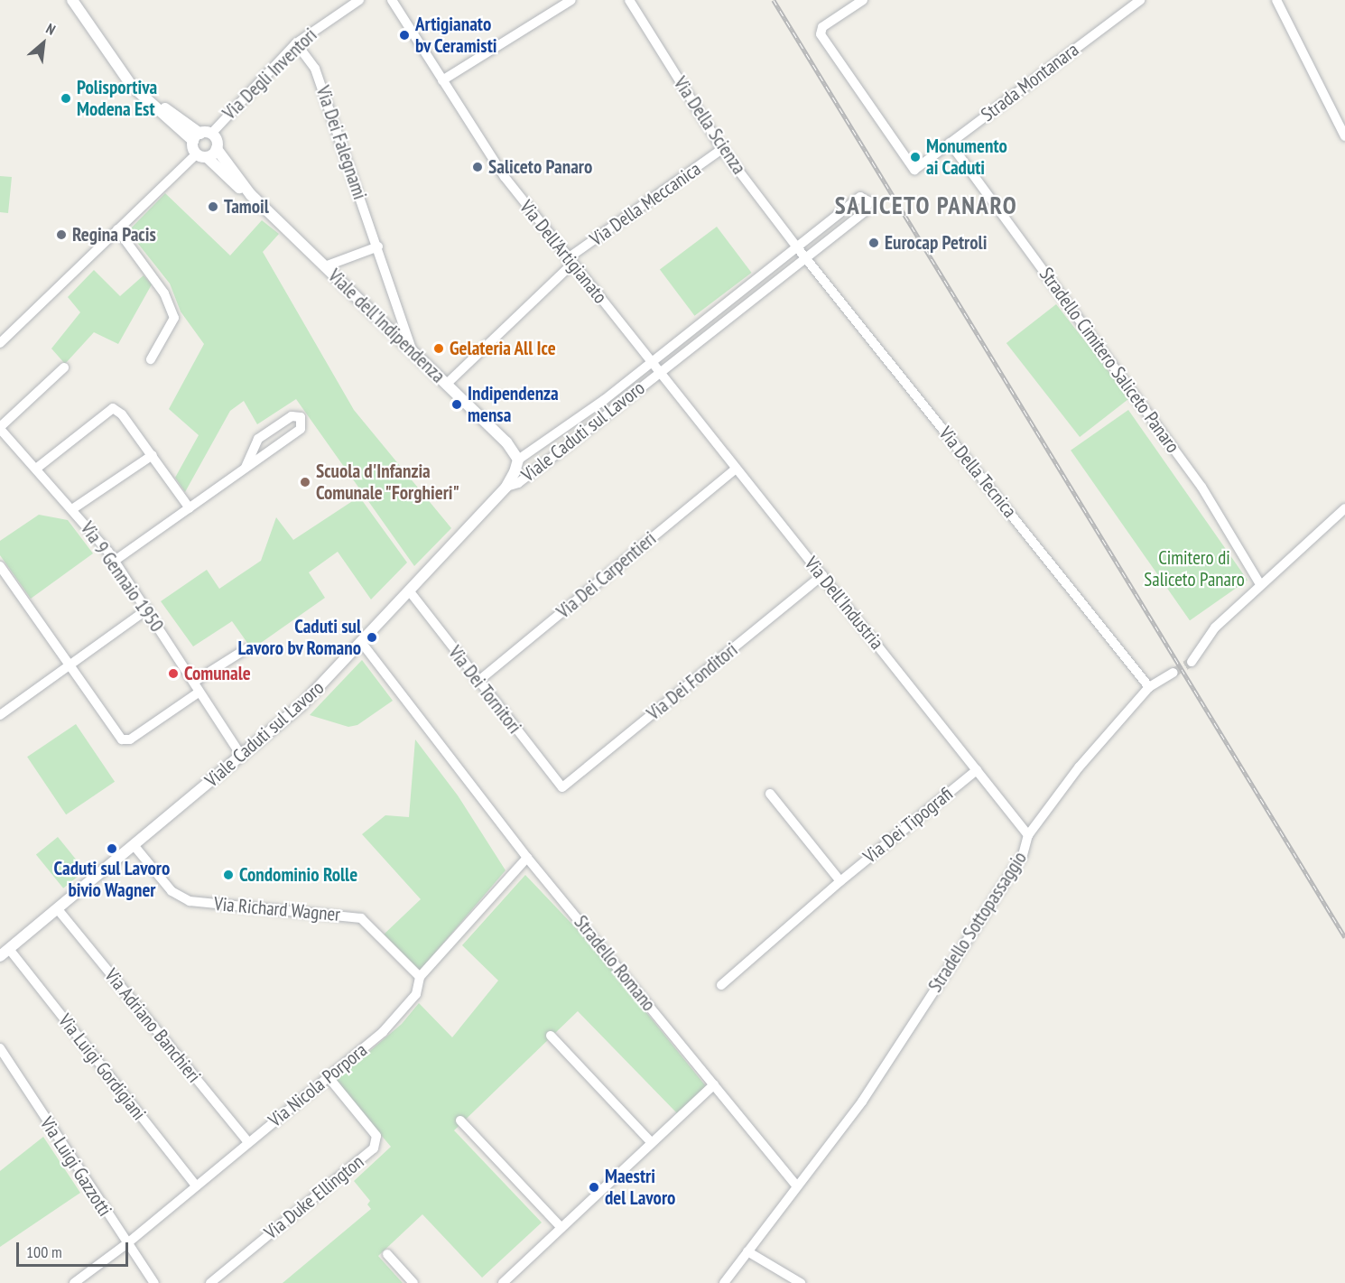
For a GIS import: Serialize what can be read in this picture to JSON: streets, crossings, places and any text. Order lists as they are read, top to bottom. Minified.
{"streets":{"street":["Via Degli Inventori","Strada Montanara","Via Della Scienza","Via Dei Falegnami","Via Della Meccanica","Via Dell'Artigianato","Viale dell'Indipendenza","Stradello Cimitero Saliceto Panaro","Viale Caduti sul Lavoro","Via Della Tecnica","Via Dei Carpentieri","Via 9 Gennaio 1950","Via Dell'Industria","Via Dei Fonditori","Via Dei Tornitori","Via Dei Tipografi","Via Richard Wagner","Stradello Sottopassaggio","Stradello Romano","Via Adriano Banchieri","Via Luigi Gordigiani","Via Nicola Porpora","Via Luigi Gazzotti","Via Duke Ellington"]},"crossings":[["Via Degli Inventori","Via Dei Falegnami"],["Via Degli Inventori","Viale dell'Indipendenza"],["Strada Montanara","Stradello Cimitero Saliceto Panaro"],["Via Della Scienza","Via Della Meccanica"],["Via Della Scienza","Viale Caduti sul Lavoro"],["Via Dei Falegnami","Viale dell'Indipendenza"],["Via Della Meccanica","Via Dell'Artigianato"],["Via Della Meccanica","Viale dell'Indipendenza"],["Via Dell'Artigianato","Viale Caduti sul Lavoro"],["Viale dell'Indipendenza","Viale Caduti sul Lavoro"],["Viale Caduti sul Lavoro","Via Della Tecnica"],["Viale Caduti sul Lavoro","Via 9 Gennaio 1950"],["Viale Caduti sul Lavoro","Via Dell'Industria"],["Viale Caduti sul Lavoro","Via Dei Tornitori"],["Viale Caduti sul Lavoro","Via Richard Wagner"],["Viale Caduti sul Lavoro","Stradello Romano"],["Viale Caduti sul Lavoro","Via Adriano Banchieri"],["Viale Caduti sul Lavoro","Via Luigi Gordigiani"],["Via Della Tecnica","Stradello Sottopassaggio"],["Via Dei Carpentieri","Via Dell'Industria"],["Via Dei Carpentieri","Via Dei Tornitori"],["Via Dell'Industria","Via Dei Fonditori"],["Via Dell'Industria","Via Dei Tipografi"],["Via Dell'Industria","Stradello Sottopassaggio"],["Via Dei Fonditori","Via Dei Tornitori"],["Via Richard Wagner","Via Nicola Porpora"],["Stradello Sottopassaggio","Stradello Romano"],["Stradello Romano","Via Nicola Porpora"],["Via Adriano Banchieri","Via Nicola Porpora"],["Via Luigi Gordigiani","Via Nicola Porpora"],["Via Nicola Porpora","Via Luigi Gazzotti"],["Via Nicola Porpora","Via Duke Ellington"]],"districts":["SALICETO PANARO"],"parks":["Cimitero di Saliceto Panaro"],"places":["Artigianato bv Ceramisti","Polisportiva Modena Est","Monumento ai Caduti","Saliceto Panaro","Tamoil","Regina Pacis","Eurocap Petroli","Gelateria All Ice","Indipendenza mensa","Scuola d'Infanzia Comunale \"Forghieri\"","Caduti sul Lavoro bv Romano","Comunale","Caduti sul Lavoro bivio Wagner","Condominio Rolle","Maestri del Lavoro"],"scale_bar":"100 m","north":"top right"}
